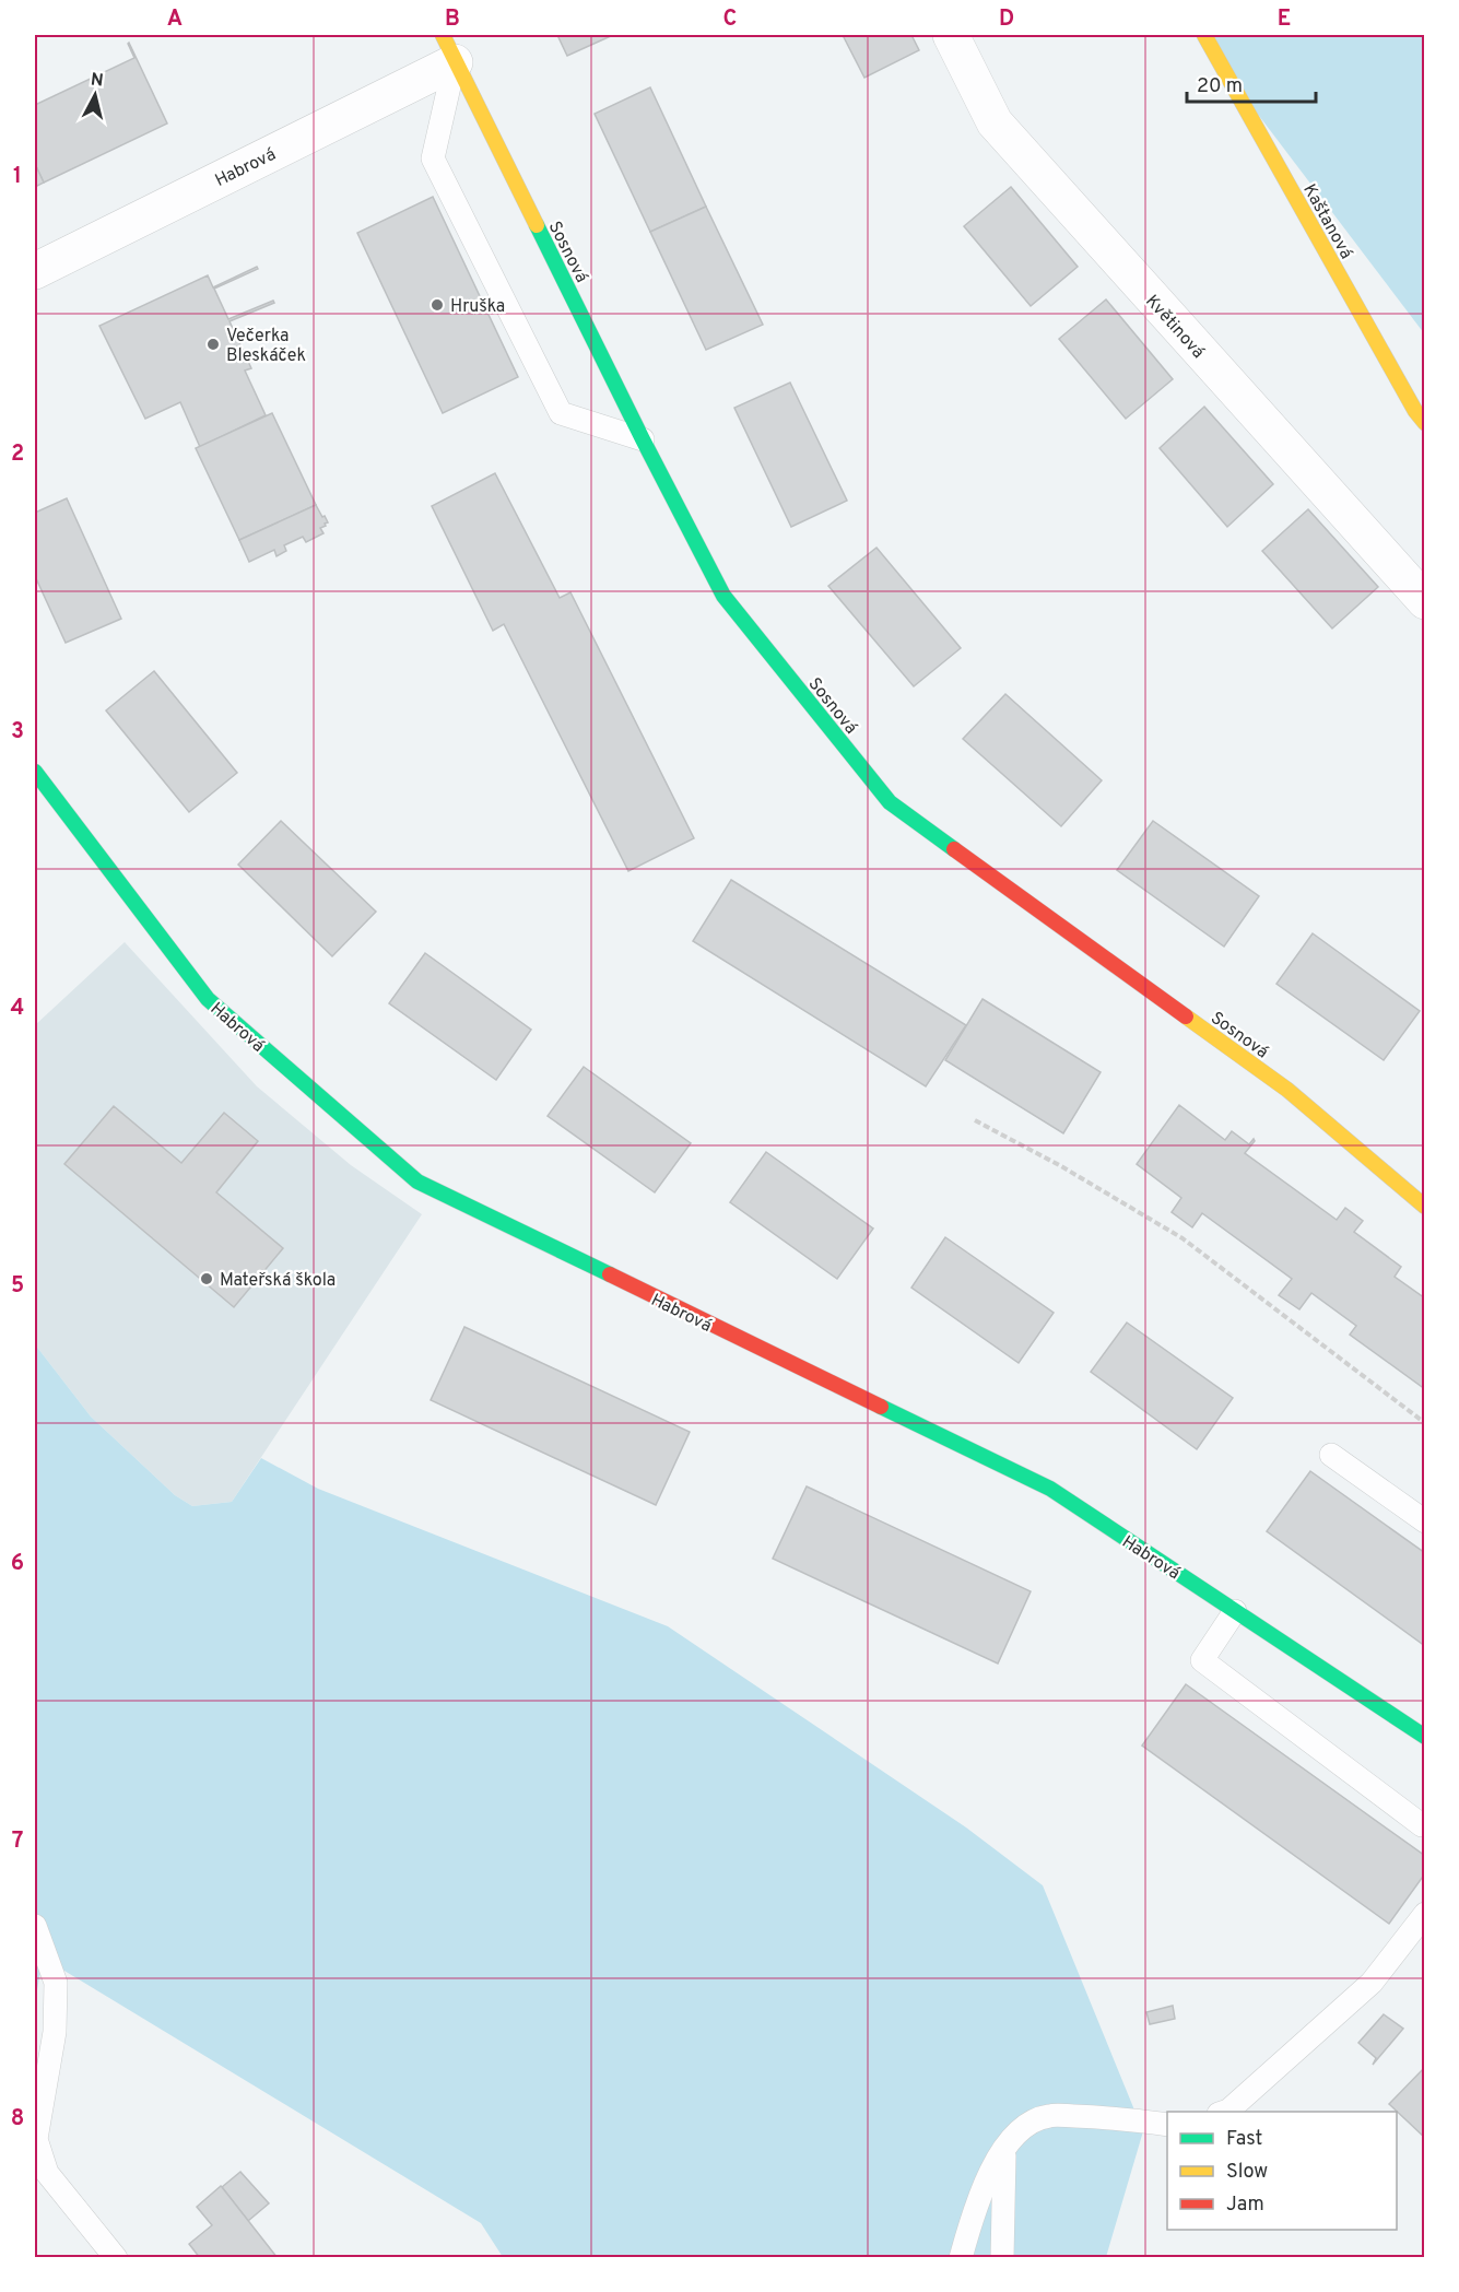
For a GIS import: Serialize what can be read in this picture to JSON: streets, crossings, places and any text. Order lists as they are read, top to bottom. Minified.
{"streets":{"street":["Habrová","Kaštanová","Sosnová","Květinová"]},"crossings":[["Habrová","Sosnová"]],"places":["Hruška","Večerka Bleskáček","Mateřská škola"],"legend":["Fast","Slow","Jam"],"scale_bar":"20 m","north":"top","grid":{"columns":["A","B","C","D","E"],"rows":["1","2","3","4","5","6","7","8"]}}
